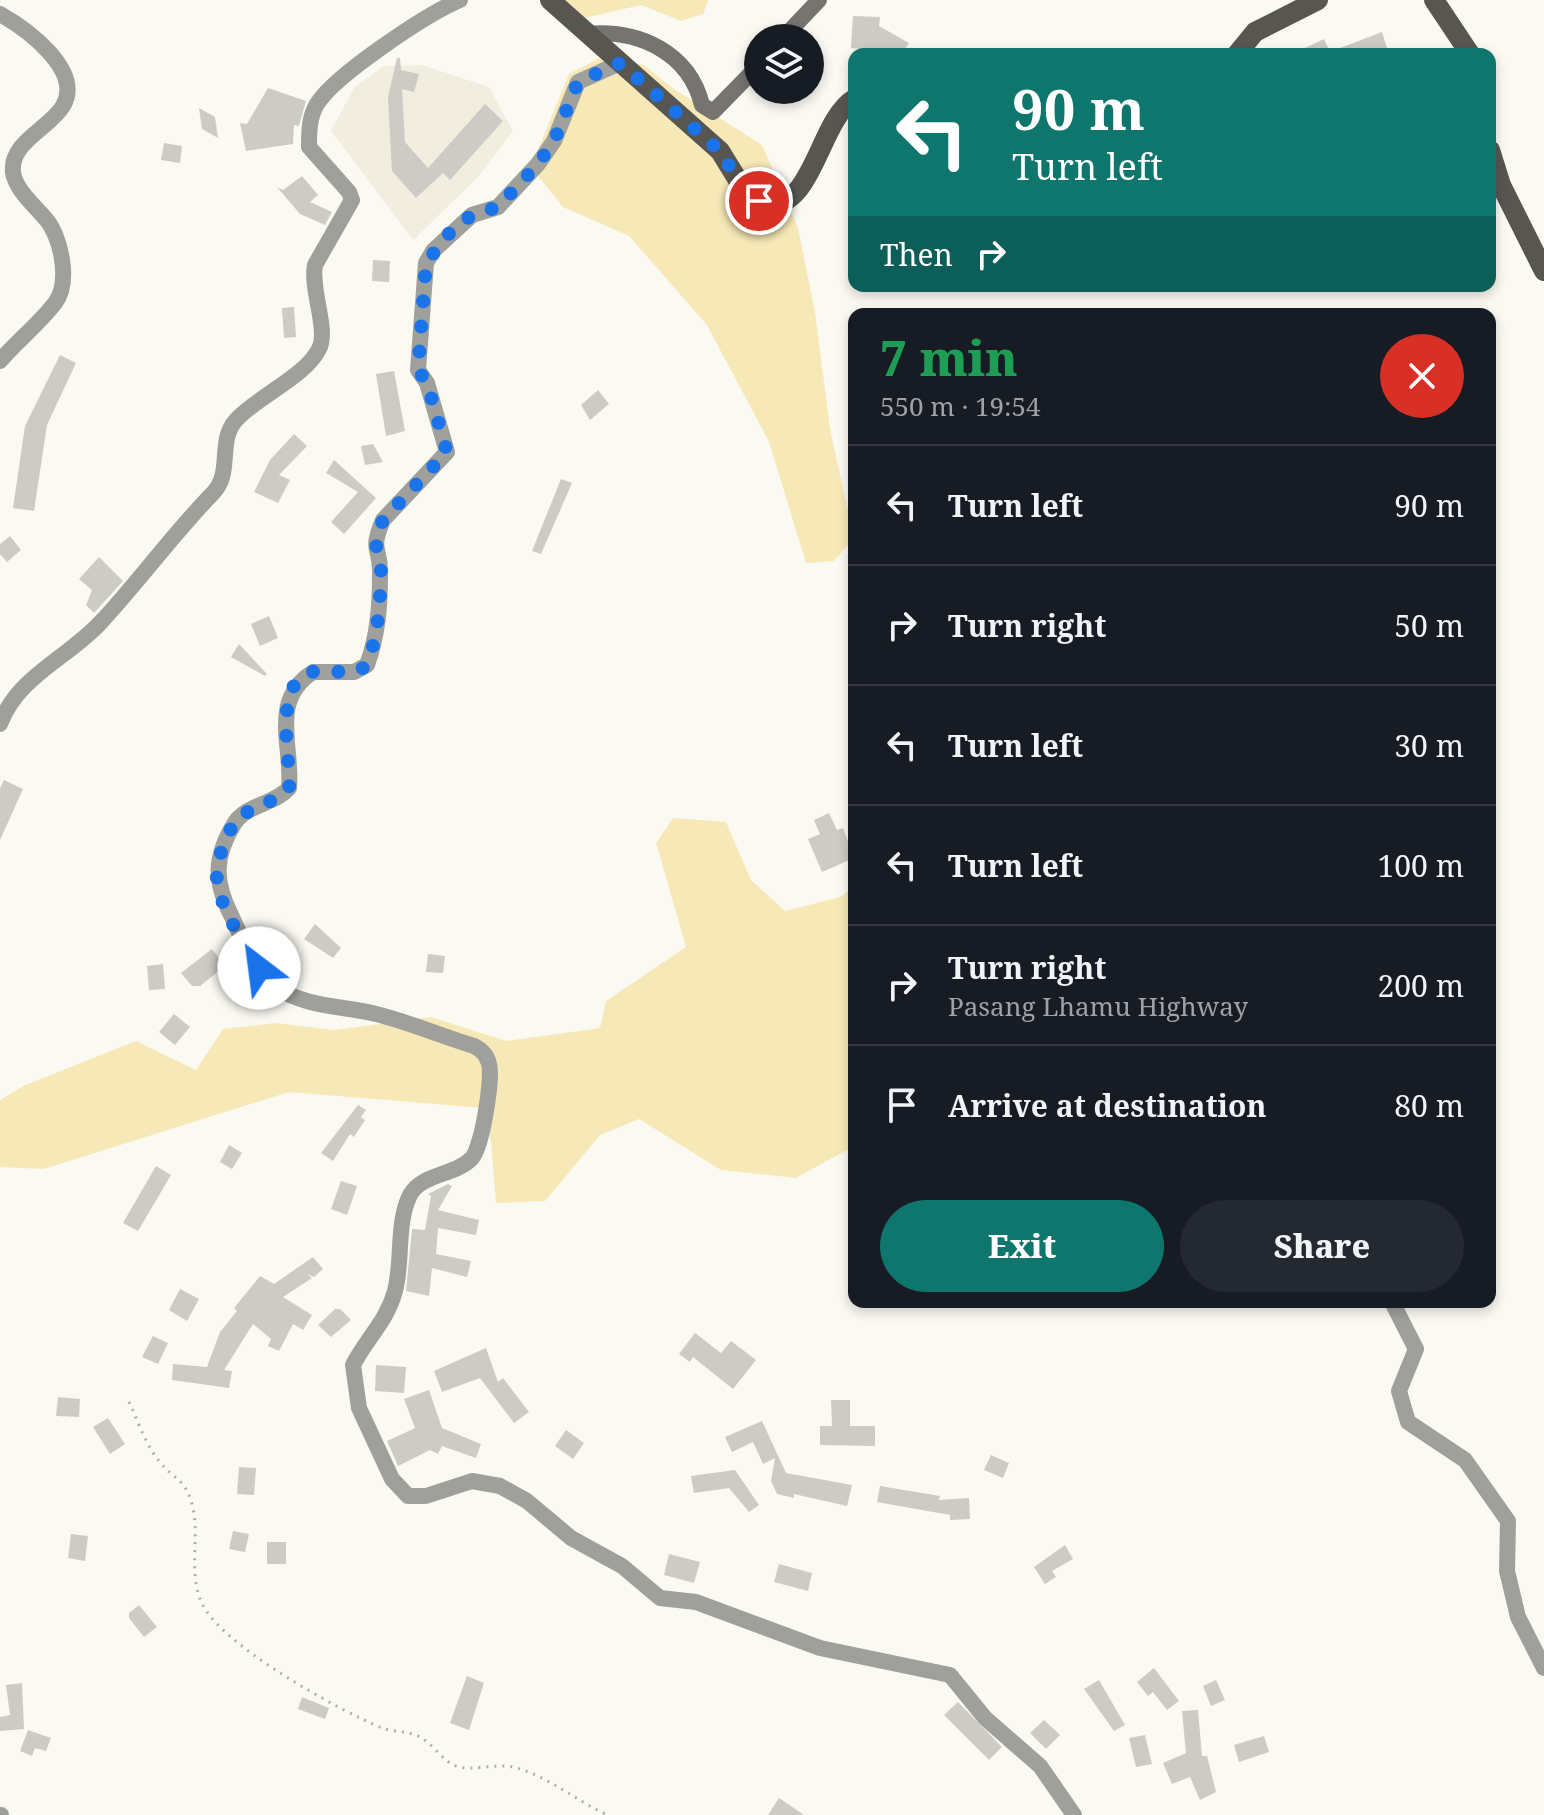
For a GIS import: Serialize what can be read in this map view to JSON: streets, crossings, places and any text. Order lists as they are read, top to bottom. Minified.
{"page":{"turn":["90 m","Turn left"],"then":"Then","heading":["7 min","550 m · 19:54"],"list":[{"name":"Turn left","value":"90 m"},{"name":"Turn right","value":"50 m"},{"name":"Turn left","value":"30 m"},{"name":"Turn left","value":"100 m"},{"name":"Turn right","note":"Pasang Lhamu Highway","value":"200 m"},{"name":"Arrive at destination","value":"80 m"}],"buttons":["Exit","Share"]}}
